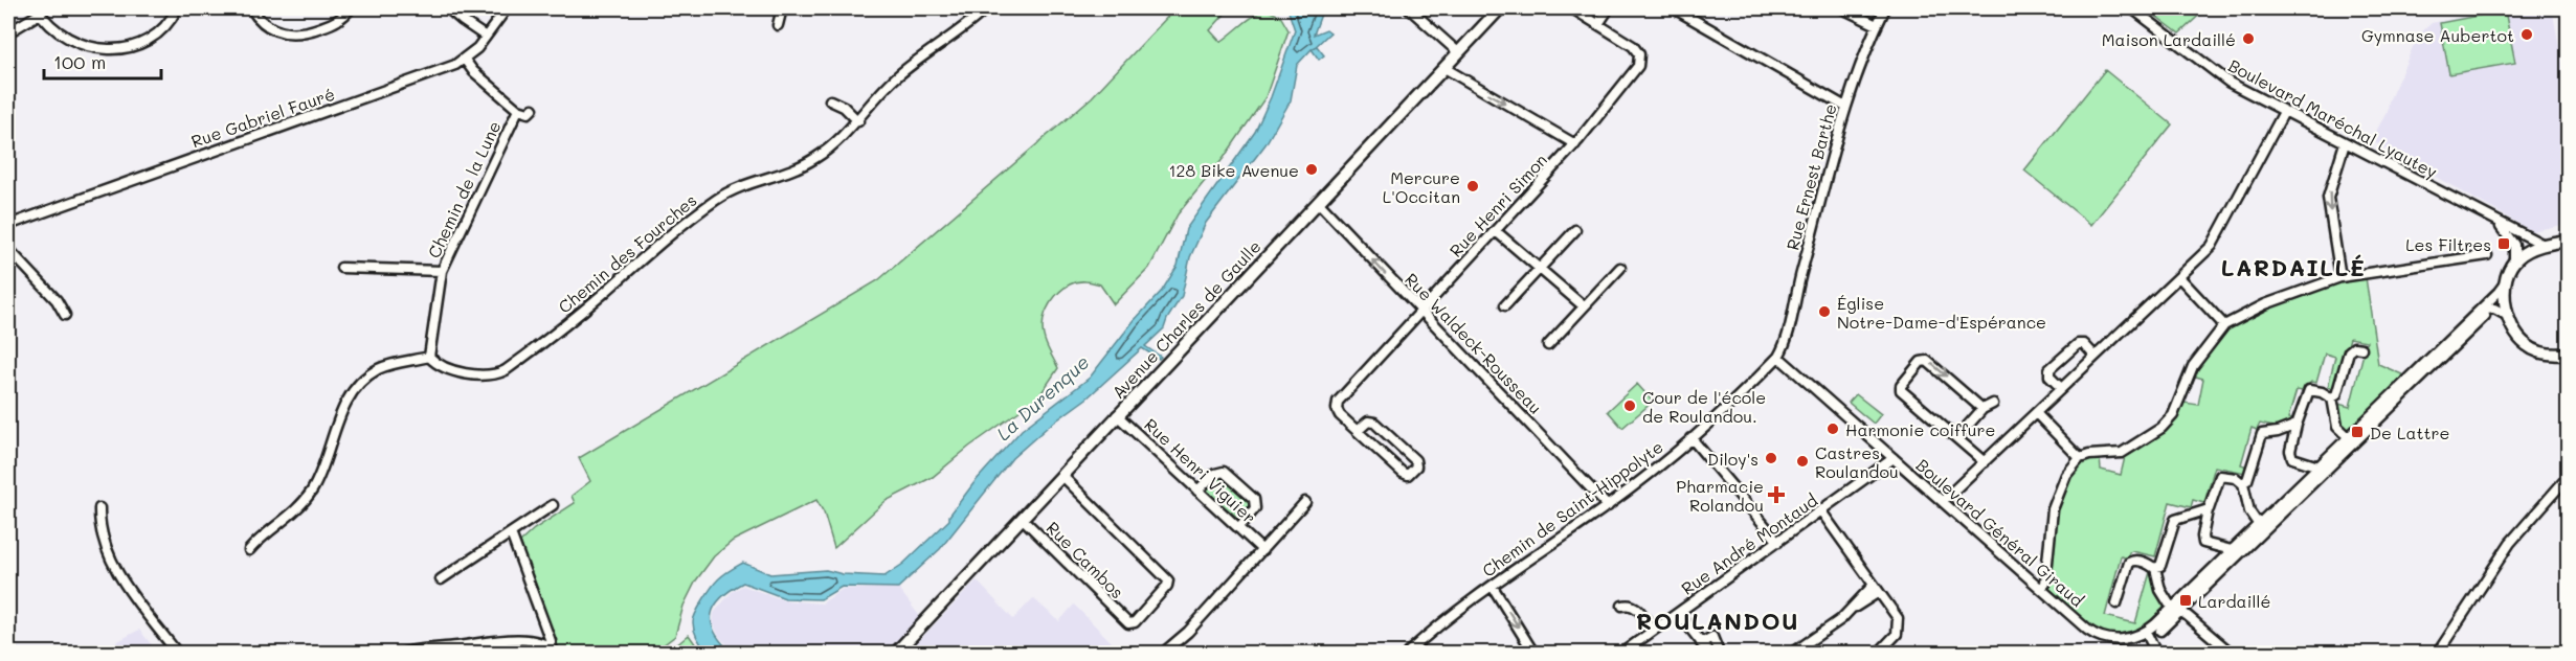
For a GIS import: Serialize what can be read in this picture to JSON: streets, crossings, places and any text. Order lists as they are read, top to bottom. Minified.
{"streets":{"main road":["Avenue Charles de Gaulle"],"street":["Rue Gabriel Fauré","Boulevard Maréchal Lyautey","Rue Ernest Barthe","Chemin de la Lune","Rue Henri Simon","Chemin des Fourches","Rue Waldeck-Rousseau","Rue Henri Viguier","Chemin de Saint-Hippolyte","Boulevard Général Giraud","Rue André Montaud","Rue Cambos"]},"crossings":[["Rue Gabriel Fauré","Chemin de la Lune"],["Rue Ernest Barthe","Chemin de Saint-Hippolyte"],["Rue Ernest Barthe","Boulevard Général Giraud"],["Chemin de la Lune","Chemin des Fourches"],["Rue Henri Simon","Rue Waldeck-Rousseau"],["Avenue Charles de Gaulle","Rue Waldeck-Rousseau"],["Avenue Charles de Gaulle","Rue Henri Viguier"],["Avenue Charles de Gaulle","Rue Cambos"],["Rue Waldeck-Rousseau","Chemin de Saint-Hippolyte"],["Chemin de Saint-Hippolyte","Boulevard Général Giraud"],["Boulevard Général Giraud","Rue André Montaud"]],"one_way":["Rue Waldeck-Rousseau"],"districts":["LARDAILLÉ","ROULANDOU"],"water":["La Durenque"],"places":{"other":["Gymnase Aubertot","Maison Lardaillé","128 Bike Avenue","Mercure L'Occitan","Église Notre-Dame-d'Espérance","Cour de l'école de Roulandou.","Harmonie coiffure","Diloy's","Castres Roulandou"],"transit":["Les Filtres","De Lattre","Lardaillé"],"health":["Pharmacie Rolandou"]},"scale_bar":"100 m"}
